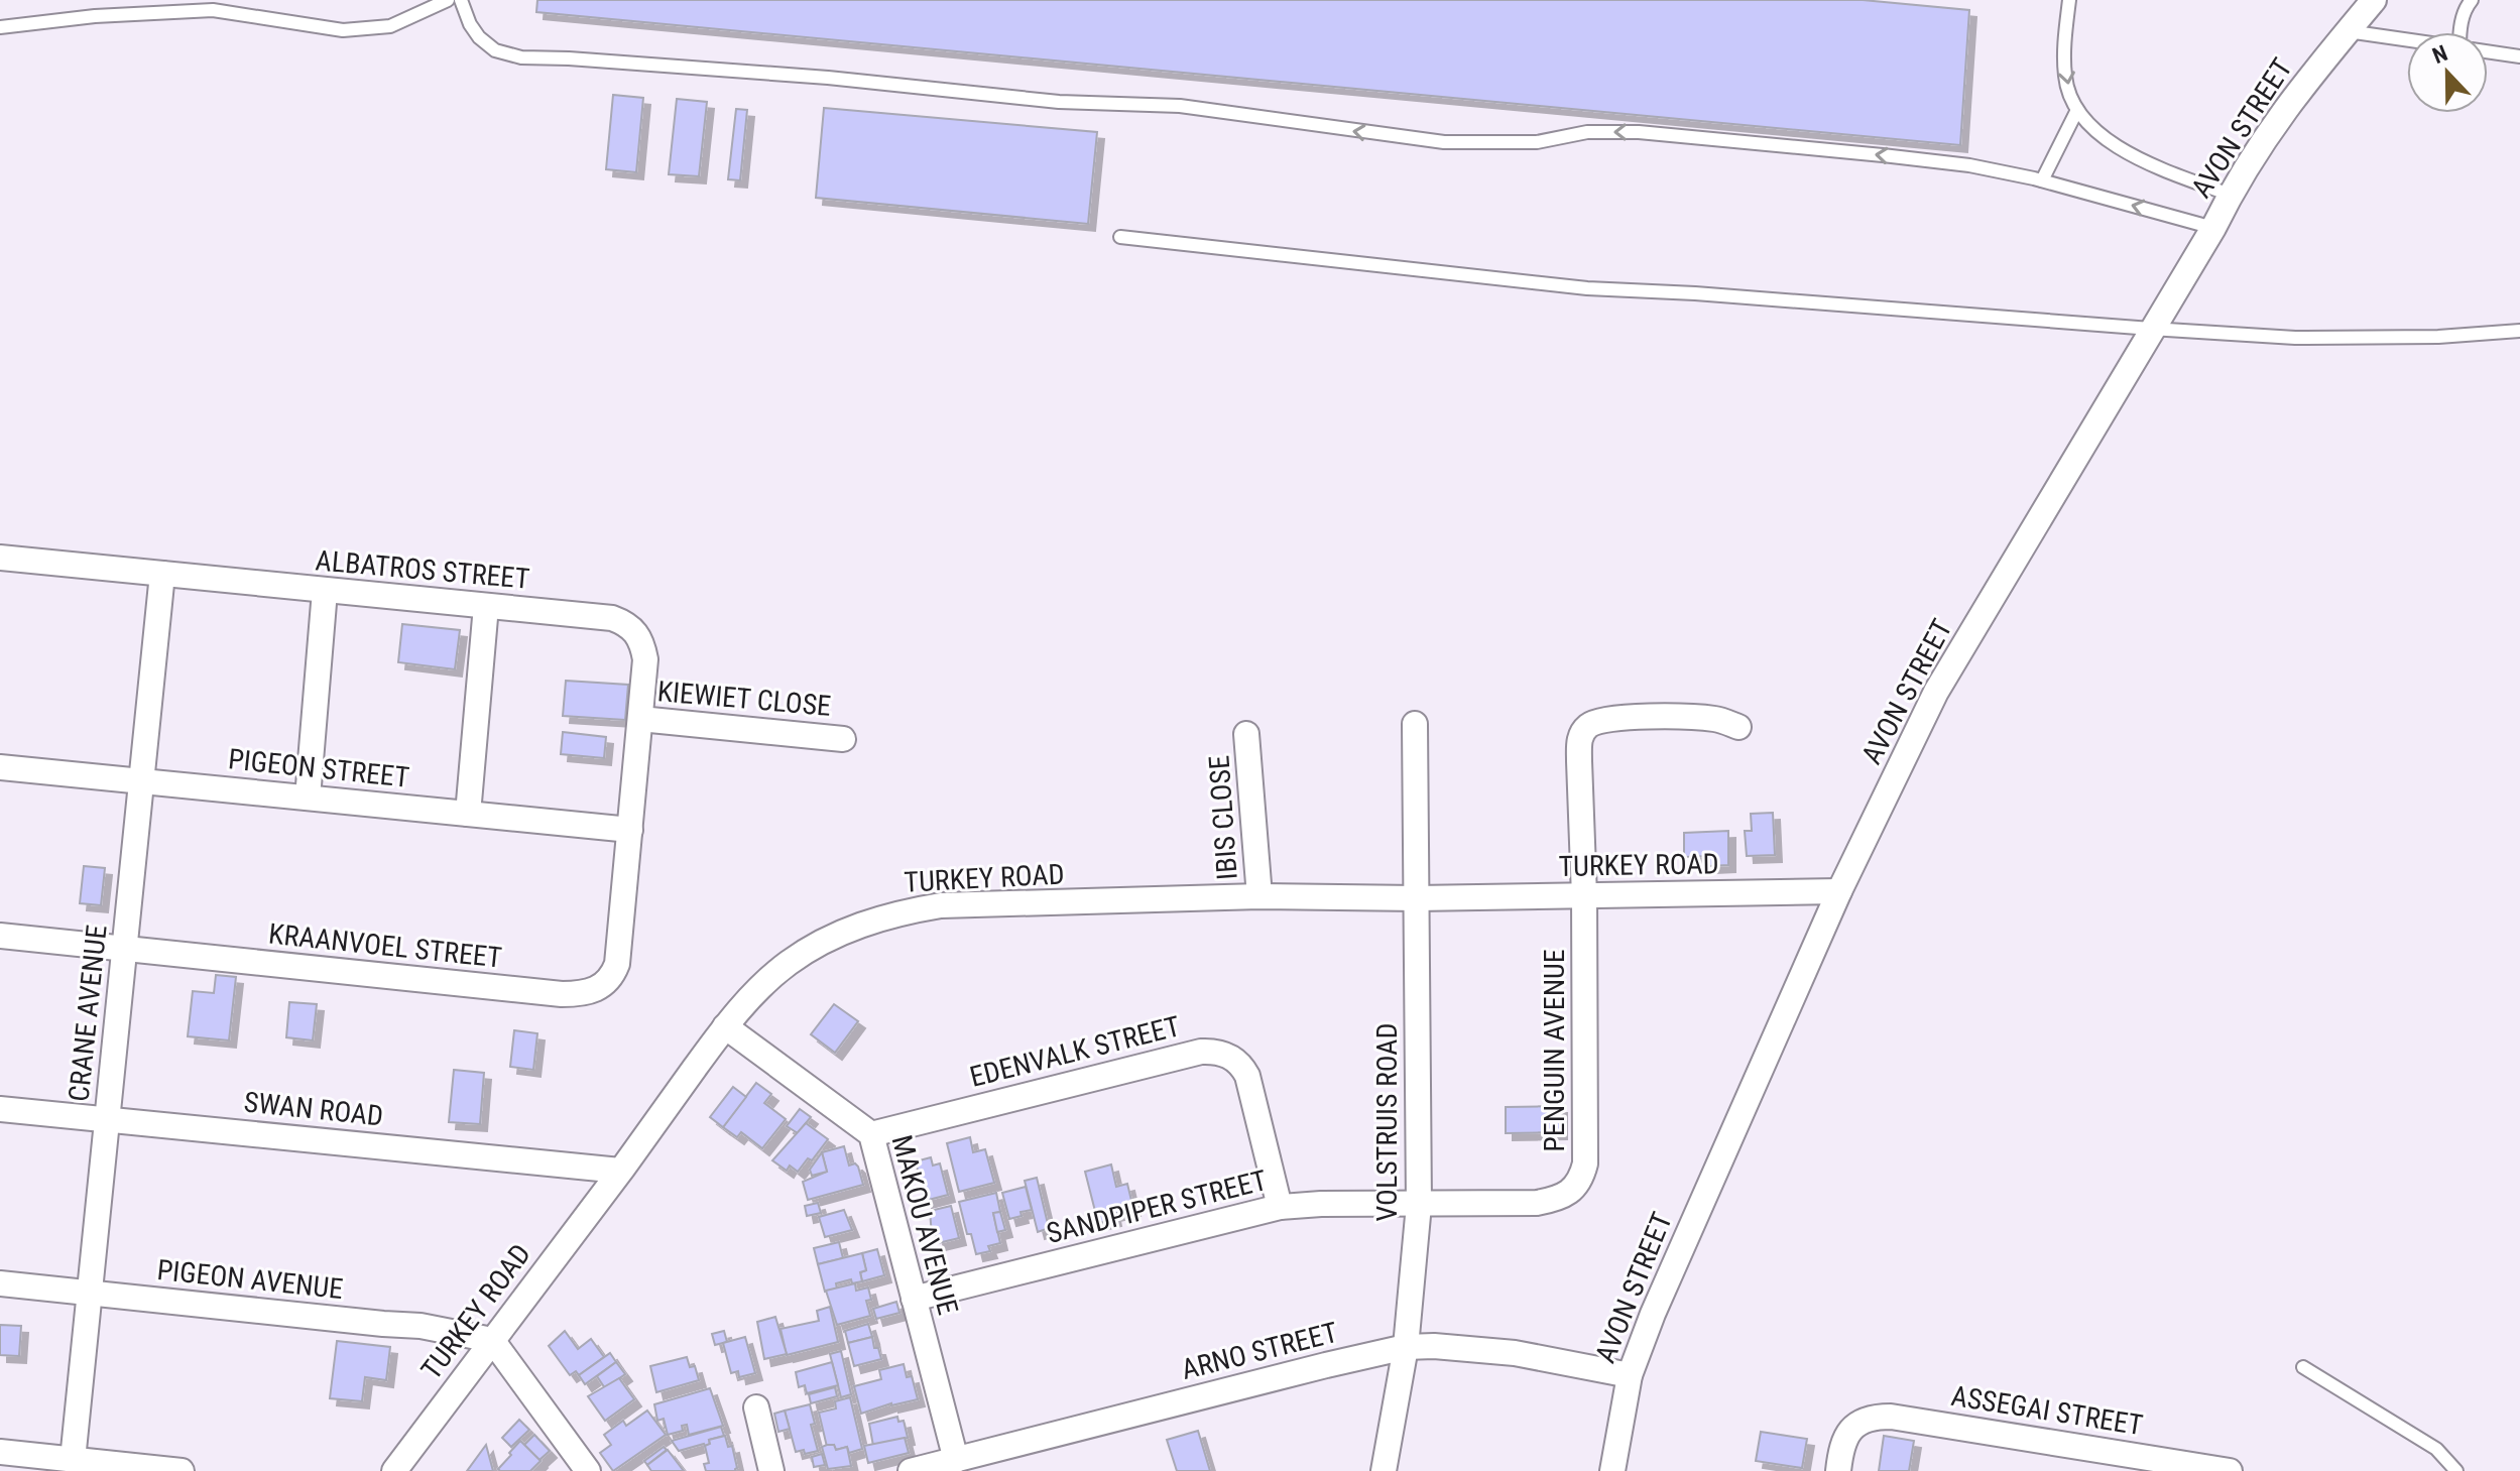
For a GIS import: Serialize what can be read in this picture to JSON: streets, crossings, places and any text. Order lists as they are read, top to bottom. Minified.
{"streets":{"street":["AVON STREET","ALBATROS STREET","KIEWIET CLOSE","PIGEON STREET","IBIS CLOSE","TURKEY ROAD","KRAANVOEL STREET","CRANE AVENUE","PENGUIN AVENUE","EDENVALK STREET","SWAN ROAD","VOLSTRUIS ROAD","SANDPIPER STREET","MAKOU AVENUE","PIGEON AVENUE","ARNO STREET","ASSEGAI STREET"]},"crossings":[["AVON STREET","TURKEY ROAD"],["AVON STREET","ARNO STREET"],["ALBATROS STREET","KIEWIET CLOSE"],["ALBATROS STREET","PIGEON STREET"],["ALBATROS STREET","KRAANVOEL STREET"],["ALBATROS STREET","CRANE AVENUE"],["PIGEON STREET","KRAANVOEL STREET"],["PIGEON STREET","CRANE AVENUE"],["IBIS CLOSE","TURKEY ROAD"],["TURKEY ROAD","PENGUIN AVENUE"],["TURKEY ROAD","SWAN ROAD"],["TURKEY ROAD","VOLSTRUIS ROAD"],["TURKEY ROAD","MAKOU AVENUE"],["TURKEY ROAD","PIGEON AVENUE"],["KRAANVOEL STREET","CRANE AVENUE"],["CRANE AVENUE","SWAN ROAD"],["CRANE AVENUE","PIGEON AVENUE"],["PENGUIN AVENUE","VOLSTRUIS ROAD"],["PENGUIN AVENUE","SANDPIPER STREET"],["EDENVALK STREET","SANDPIPER STREET"],["EDENVALK STREET","MAKOU AVENUE"],["VOLSTRUIS ROAD","SANDPIPER STREET"],["VOLSTRUIS ROAD","ARNO STREET"],["SANDPIPER STREET","MAKOU AVENUE"],["MAKOU AVENUE","ARNO STREET"]],"north":"top"}
